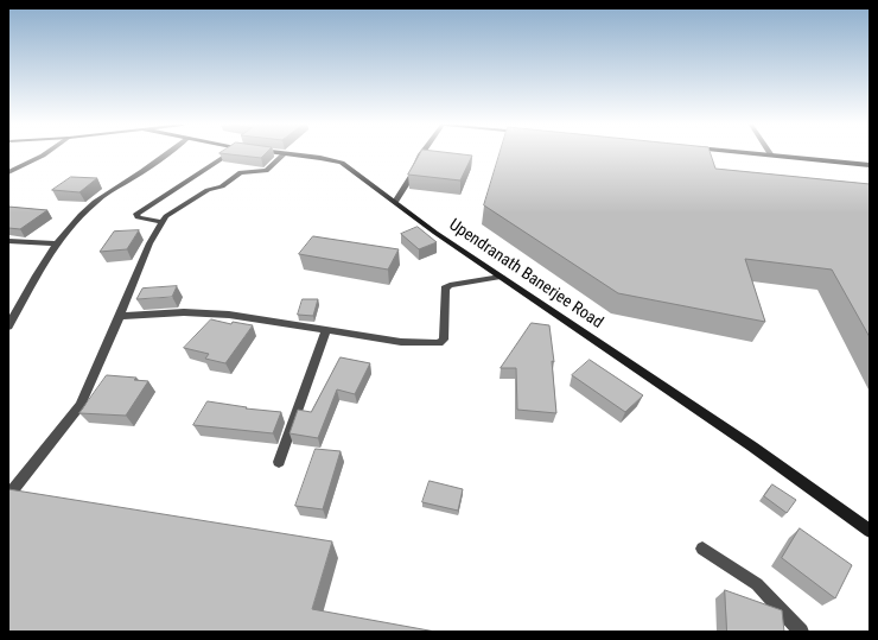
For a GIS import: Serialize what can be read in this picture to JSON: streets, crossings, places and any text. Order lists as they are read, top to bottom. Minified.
{"streets":{"street":["Upendranath Banerjee Road"]}}
